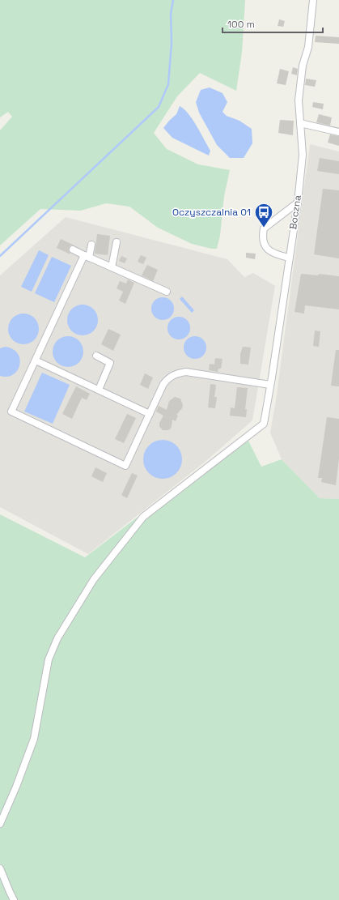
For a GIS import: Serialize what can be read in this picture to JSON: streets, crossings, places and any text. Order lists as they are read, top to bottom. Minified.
{"streets":{"street":["Boczna"]},"places":{"bus stop":["Oczyszczalnia 01"]},"scale_bar":"100 m"}
